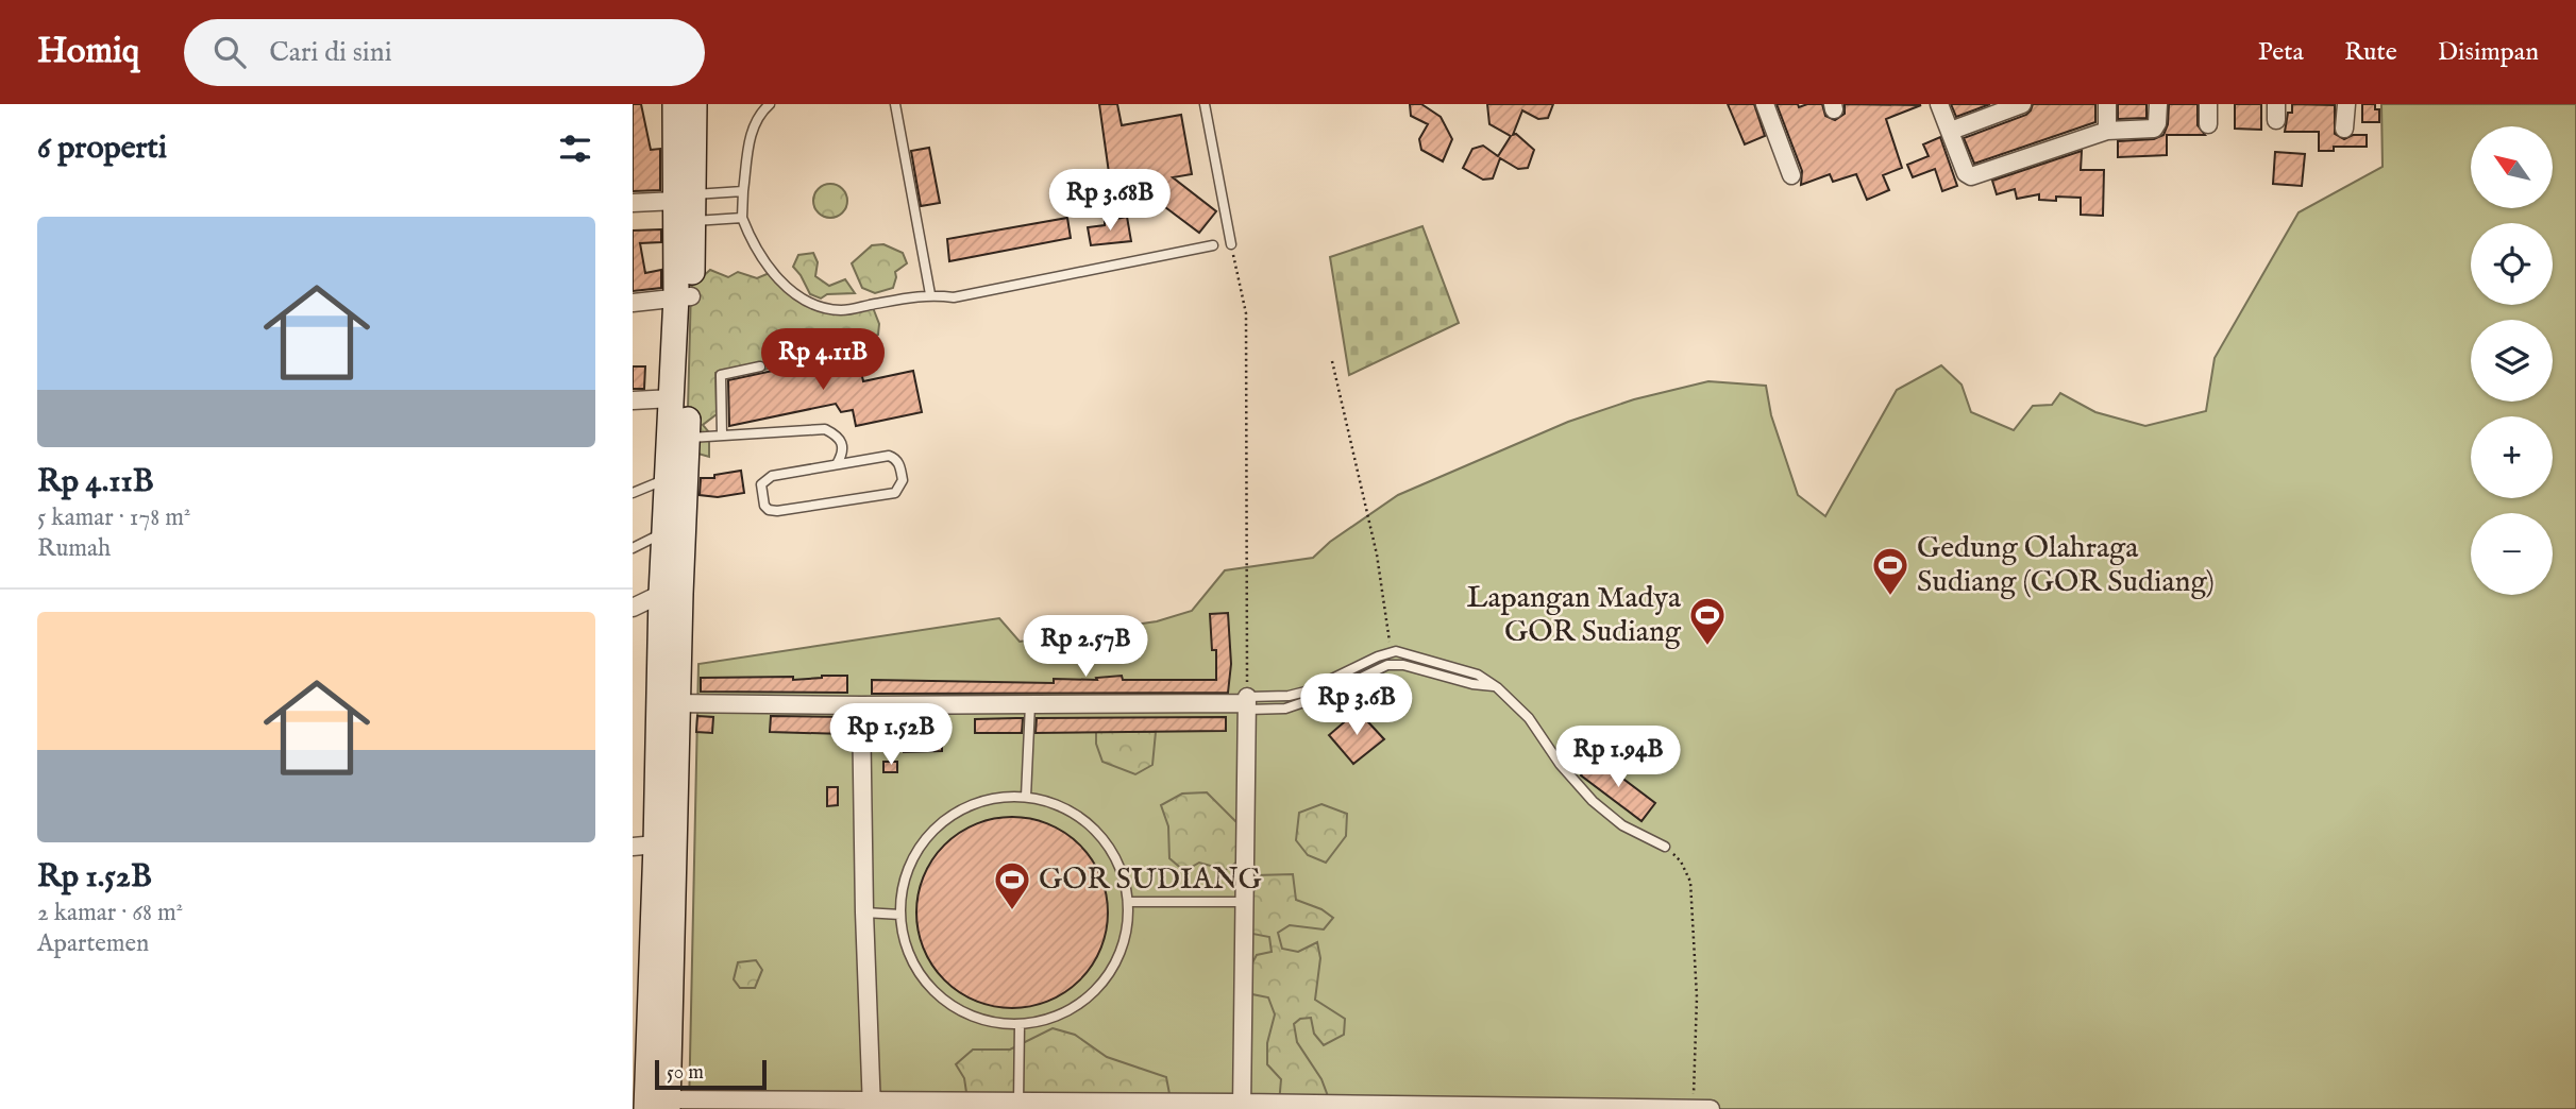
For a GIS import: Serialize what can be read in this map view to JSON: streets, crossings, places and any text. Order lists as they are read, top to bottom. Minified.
{"places":{"sports":["Gedung Olahraga Sudiang (GOR Sudiang)","Lapangan Madya GOR Sudiang","GOR SUDIANG"]},"scale_bar":"50 m","north":"top left","page":{"header":"Homiq","search":"Cari di sini","nav":["Peta","Rute","Disimpan"],"heading":"6 properti","map_buttons":["+","−"],"price":["Rp 3.68B","Rp 4.11B","Rp 2.57B","Rp 3.6B","Rp 1.52B","Rp 1.94B"],"list":[{"name":"Rp 4.11B","note":"5 kamar · 178 m² · Rumah"},{"name":"Rp 1.52B","note":"2 kamar · 68 m² · Apartemen"}],"scale":"50 m"}}
